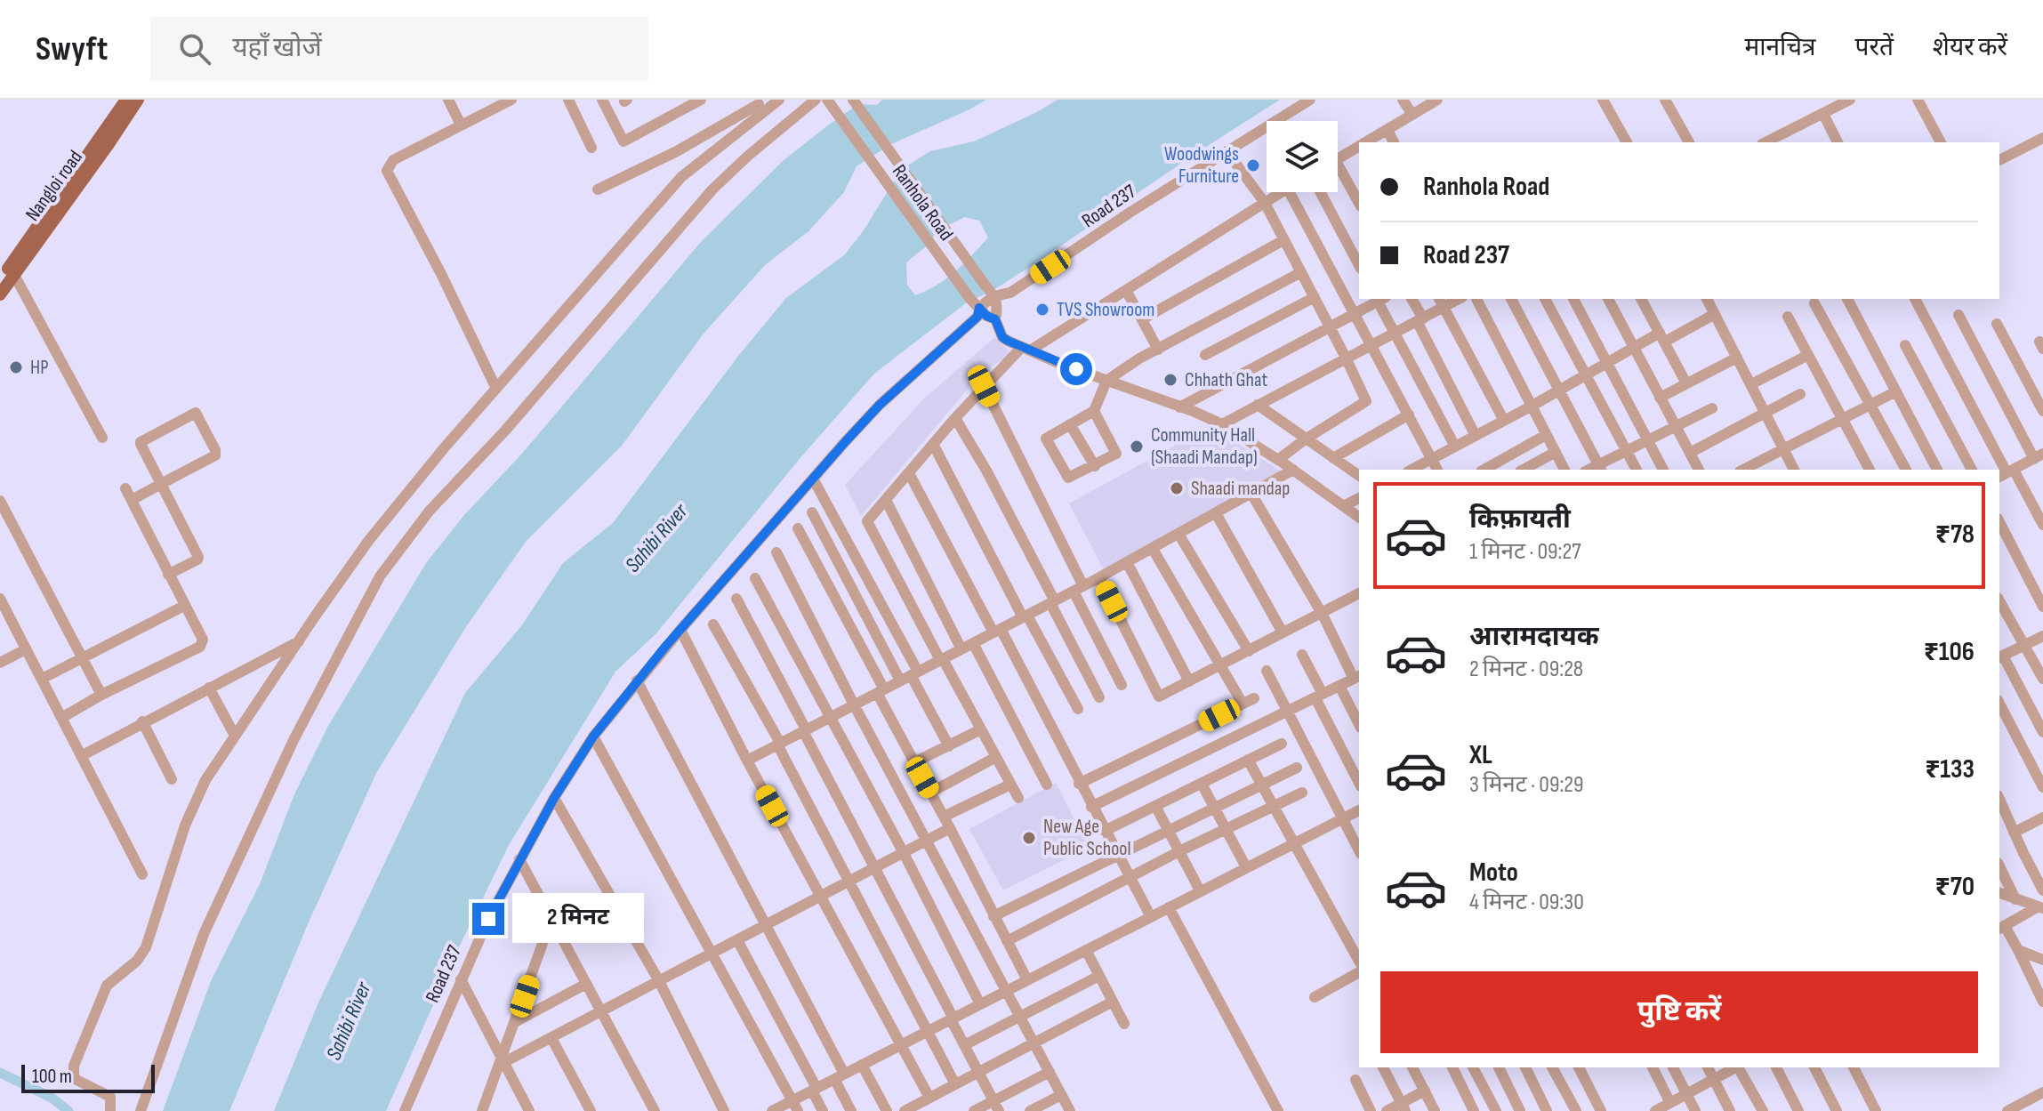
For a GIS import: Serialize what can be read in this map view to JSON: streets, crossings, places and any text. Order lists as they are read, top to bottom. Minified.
{"streets":{"main road":["Nangloi road"],"street":["Ranhola Road","Road 237"]},"crossings":[["Ranhola Road","Road 237"]],"water":["Sahibi River"],"places":["Woodwings Furniture","TVS Showroom","HP","Chhath Ghat","Community Hall (Shaadi Mandap)","Shaadi mandap","New Age Public School"],"scale_bar":"100 m","page":{"header":"Swyft","search":"यहाँ खोजें","nav":["मानचित्र","परतें","शेयर करें"],"banner":["Ranhola Road","Road 237"],"list":[{"name":"किफ़ायती","note":"1 मिनट · 09:27","value":"₹78"},{"name":"आरामदायक","note":"2 मिनट · 09:28","value":"₹106"},{"name":"XL","note":"3 मिनट · 09:29","value":"₹133"},{"name":"Moto","note":"4 मिनट · 09:30","value":"₹70"}],"bubble":"2 मिनट","buttons":"पुष्टि करें","scale":"100 m"}}
